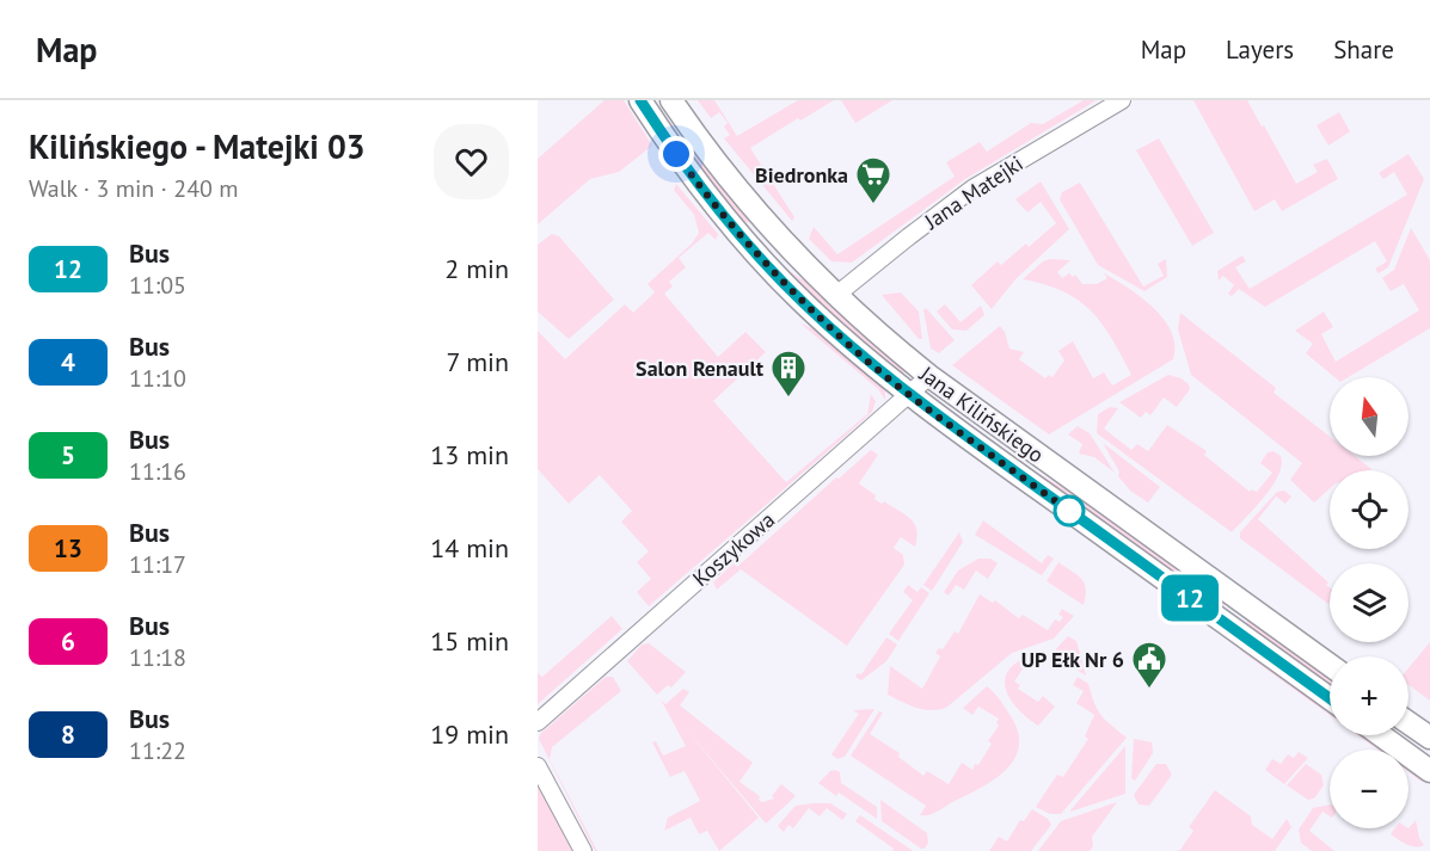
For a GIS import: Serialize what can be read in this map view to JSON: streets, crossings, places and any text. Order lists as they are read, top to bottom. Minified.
{"streets":{"street":["Jana Matejki","Jana Kilińskiego","Koszykowa"]},"crossings":[["Jana Matejki","Jana Kilińskiego"],["Jana Kilińskiego","Koszykowa"]],"places":{"supermarket":["Biedronka"],"building":["Salon Renault"],"public building":["UP Ełk Nr 6"]},"lines":["bus line 12"],"north":"top","page":{"header":"Map","nav":["Map","Layers","Share"],"heading":["Kilińskiego - Matejki 03","Walk · 3 min · 240 m"],"on_map":"12","list":[{"mark":"12","name":"Bus","note":"11:05","value":"2 min"},{"mark":"4","name":"Bus","note":"11:10","value":"7 min"},{"mark":"5","name":"Bus","note":"11:16","value":"13 min"},{"mark":"13","name":"Bus","note":"11:17","value":"14 min"},{"mark":"6","name":"Bus","note":"11:18","value":"15 min"},{"mark":"8","name":"Bus","note":"11:22","value":"19 min"}],"map_buttons":["+","−"]}}
